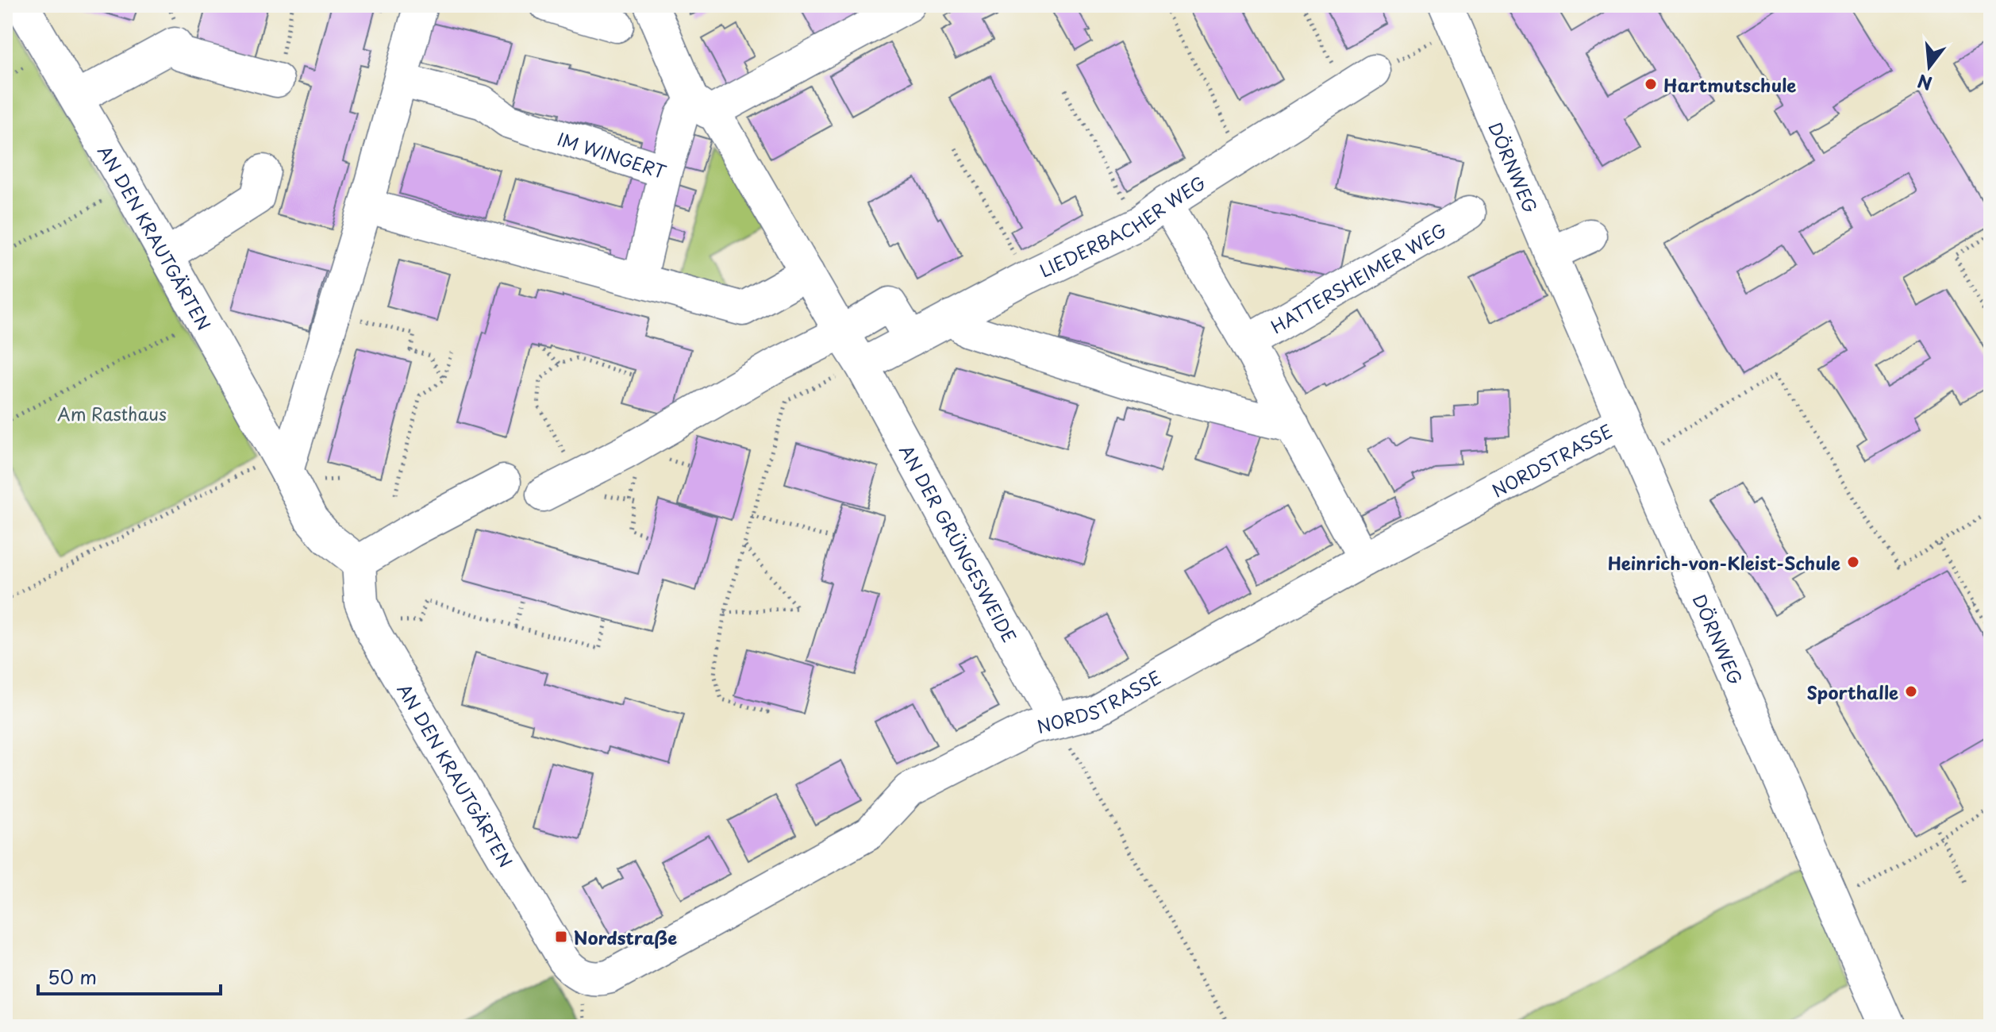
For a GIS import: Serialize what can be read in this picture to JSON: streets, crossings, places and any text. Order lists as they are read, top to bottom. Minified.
{"streets":{"street":["IM WINGERT","DÖRNWEG","LIEDERBACHER WEG","AN DEN KRAUTGÄRTEN","HATTERSHEIMER WEG","NORDSTRASSE","AN DER GRÜNGESWEIDE"]},"crossings":[["IM WINGERT","AN DER GRÜNGESWEIDE"],["DÖRNWEG","NORDSTRASSE"],["LIEDERBACHER WEG","AN DER GRÜNGESWEIDE"],["AN DEN KRAUTGÄRTEN","NORDSTRASSE"],["NORDSTRASSE","AN DER GRÜNGESWEIDE"]],"parks":["Am Rasthaus"],"places":{"other":["Hartmutschule","Heinrich-von-Kleist-Schule","Sporthalle"],"transit":["Nordstraße"]},"scale_bar":"50 m","north":"bottom"}
